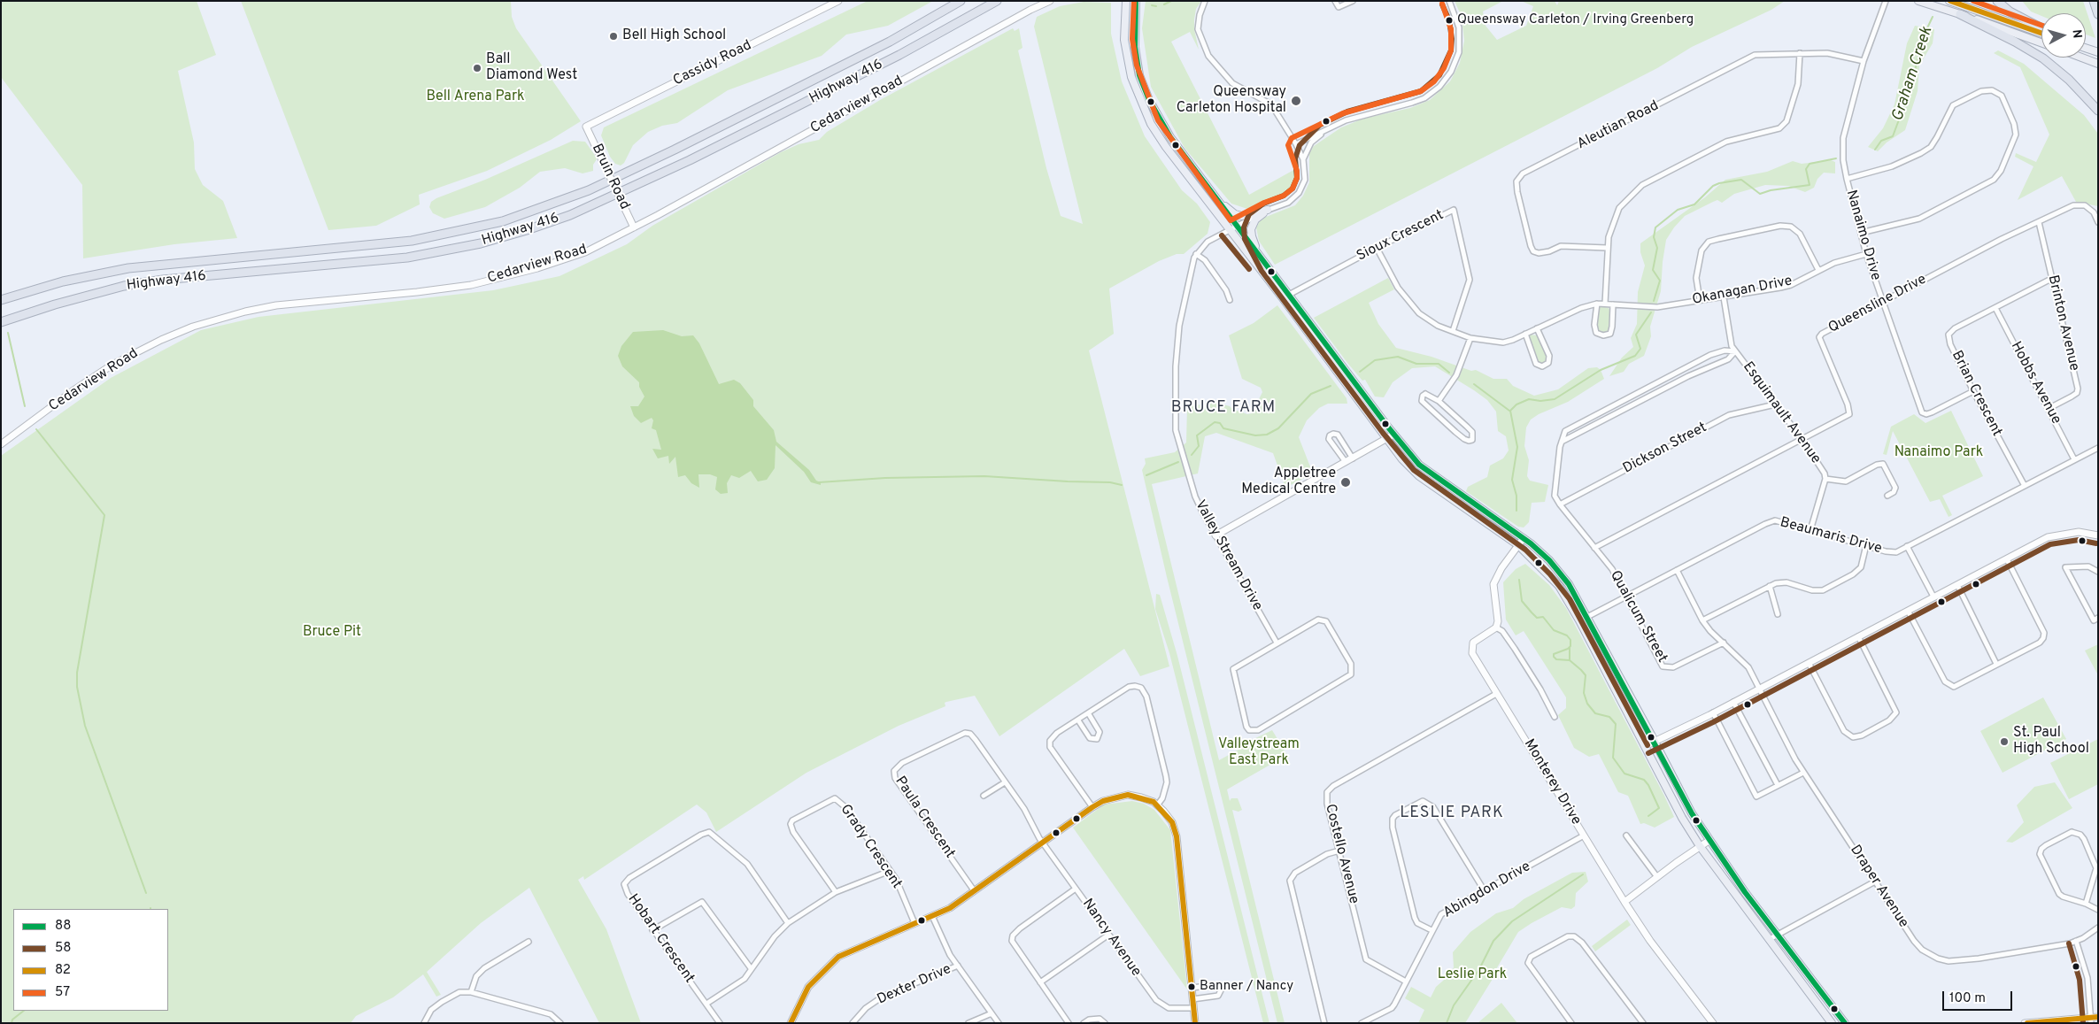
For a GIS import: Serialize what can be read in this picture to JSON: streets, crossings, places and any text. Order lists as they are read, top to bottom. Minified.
{"streets":{"highway":["Highway 416"],"street":["Cassidy Road","Cedarview Road","Aleutian Road","Bruin Road","Nanaimo Drive","Sioux Crescent","Okanagan Drive","Queensline Drive","Brinton Avenue","Hobbs Avenue","Brian Crescent","Esquimault Avenue","Dickson Street","Beaumaris Drive","Valley Stream Drive","Qualicum Street","Monterey Drive","Paula Crescent","Grady Crescent","Costello Avenue","Draper Avenue","Abingdon Drive","Nancy Avenue","Hobart Crescent","Dexter Drive"]},"crossings":[["Cassidy Road","Bruin Road"],["Cedarview Road","Bruin Road"],["Aleutian Road","Nanaimo Drive"],["Nanaimo Drive","Okanagan Drive"],["Nanaimo Drive","Queensline Drive"],["Nanaimo Drive","Brian Crescent"],["Sioux Crescent","Okanagan Drive"],["Okanagan Drive","Esquimault Avenue"],["Queensline Drive","Brinton Avenue"],["Queensline Drive","Esquimault Avenue"],["Queensline Drive","Qualicum Street"],["Brinton Avenue","Hobbs Avenue"],["Brinton Avenue","Brian Crescent"],["Hobbs Avenue","Brian Crescent"],["Hobbs Avenue","Beaumaris Drive"],["Brian Crescent","Beaumaris Drive"],["Esquimault Avenue","Dickson Street"],["Esquimault Avenue","Beaumaris Drive"],["Dickson Street","Qualicum Street"],["Beaumaris Drive","Qualicum Street"],["Beaumaris Drive","Draper Avenue"],["Qualicum Street","Draper Avenue"],["Monterey Drive","Costello Avenue"],["Monterey Drive","Abingdon Drive"],["Paula Crescent","Nancy Avenue"],["Costello Avenue","Abingdon Drive"]],"districts":["BRUCE FARM","LESLIE PARK"],"water":["Graham Creek"],"parks":["Bell Arena Park","Nanaimo Park","Bruce Pit","Valleystream East Park","Leslie Park"],"places":["Queensway Carleton / Irving Greenberg","Bell High School","Ball Diamond West","Queensway Carleton Hospital","Appletree Medical Centre","St. Paul High School","Banner / Nancy"],"lines":["transit line 88","transit line 82","transit line 57","transit line 58"],"legend":["88","58","82","57"],"scale_bar":"100 m","north":"right"}
